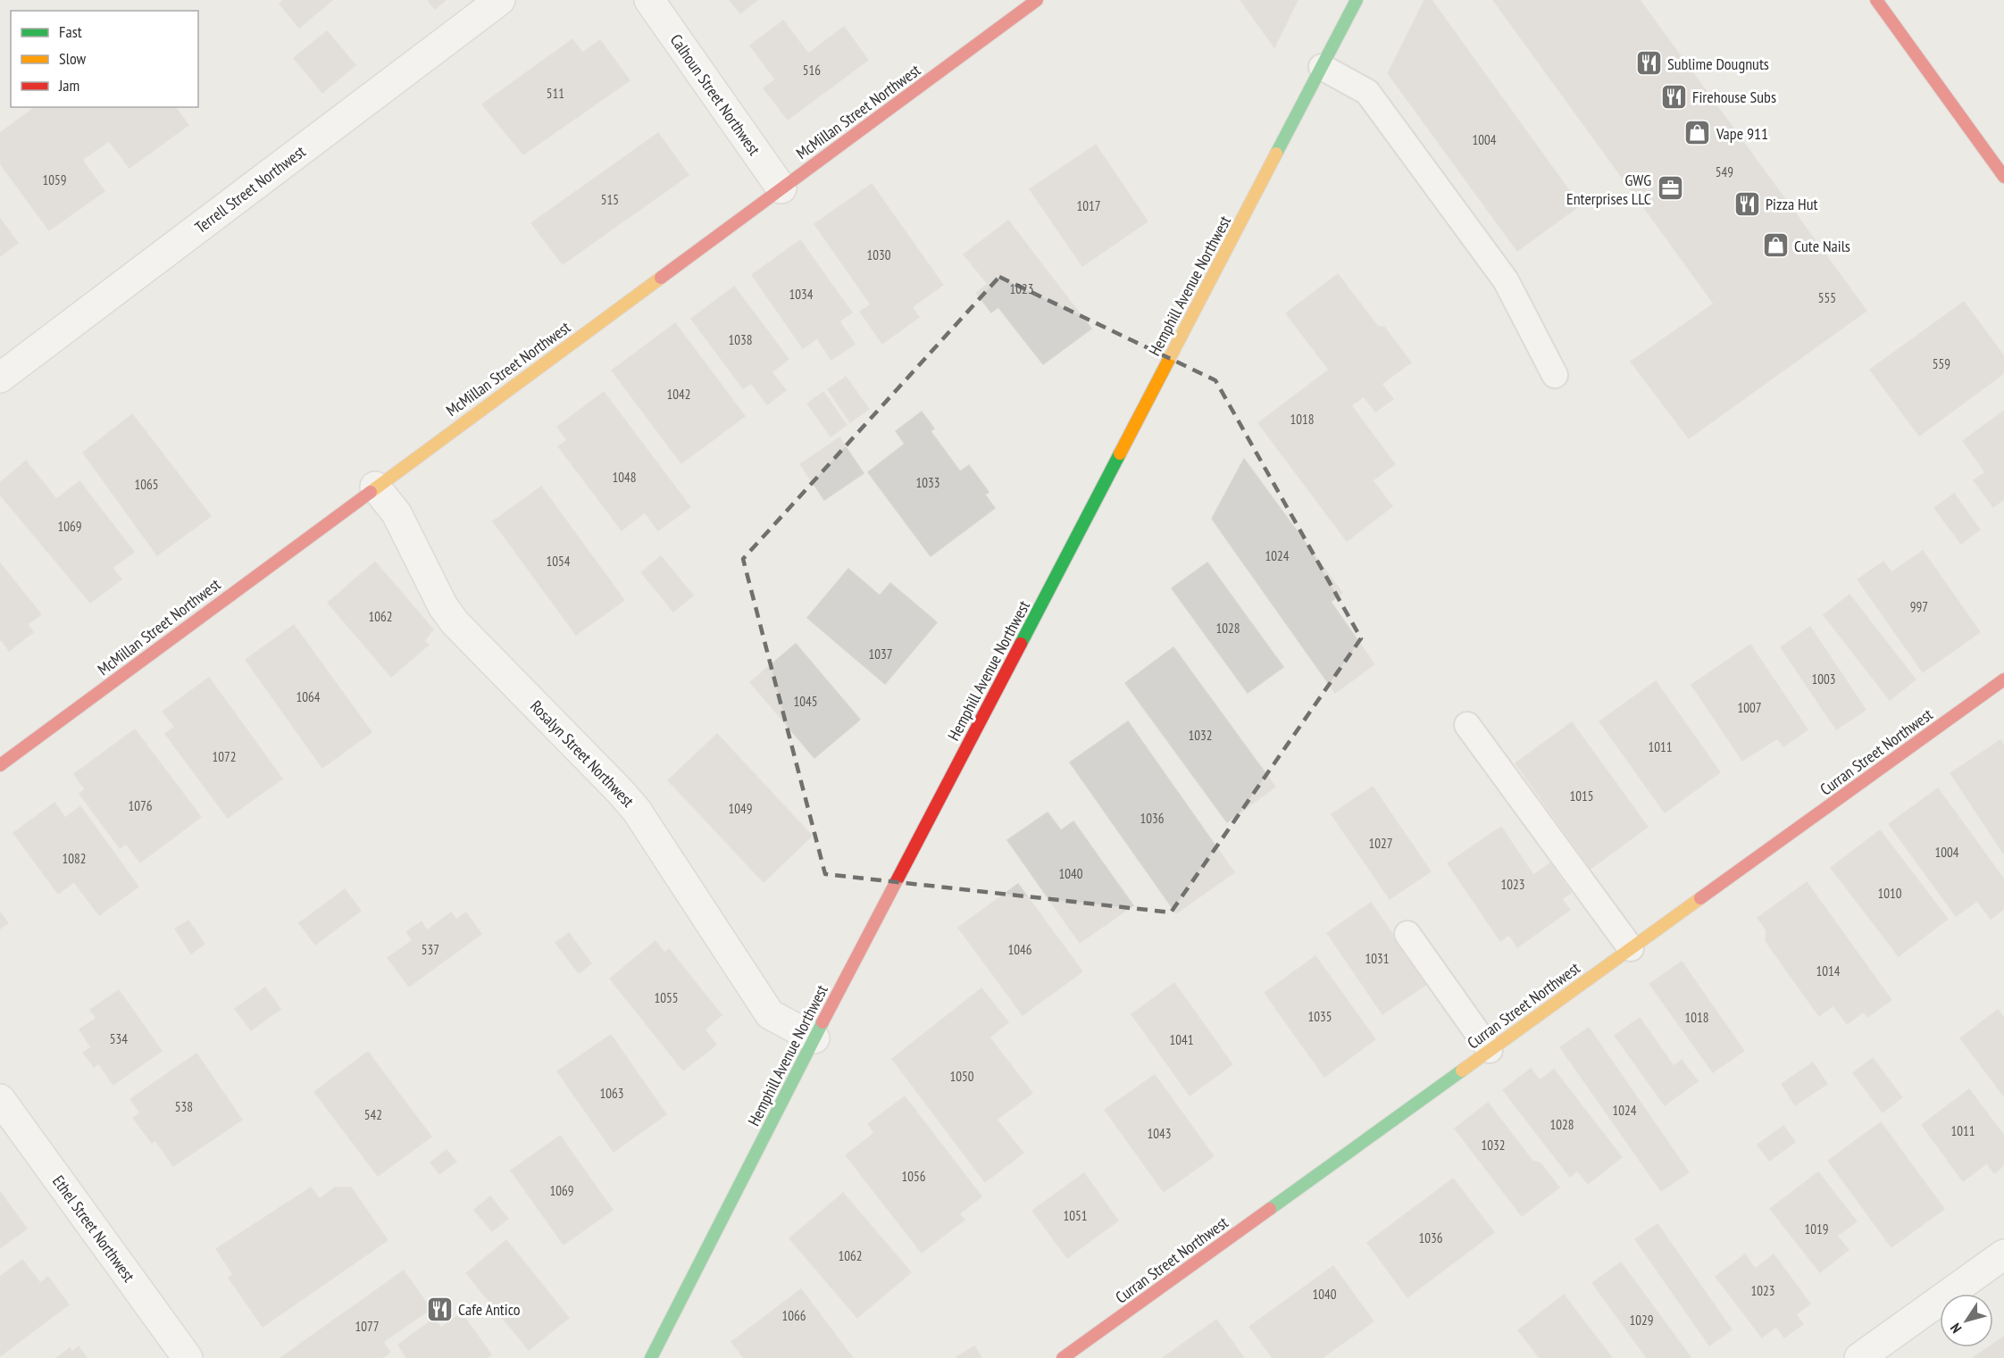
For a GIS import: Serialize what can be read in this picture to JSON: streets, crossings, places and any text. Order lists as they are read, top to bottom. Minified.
{"streets":{"street":["Calhoun Street Northwest","McMillan Street Northwest","Terrell Street Northwest","Hemphill Avenue Northwest","Curran Street Northwest","Rosalyn Street Northwest","Ethel Street Northwest"]},"crossings":[["Calhoun Street Northwest","McMillan Street Northwest"],["McMillan Street Northwest","Rosalyn Street Northwest"],["Hemphill Avenue Northwest","Rosalyn Street Northwest"]],"places":{"restaurant":["Sublime Dougnuts","Firehouse Subs","Pizza Hut","Cafe Antico"],"shop":["Vape 911","Cute Nails"],"office":["GWG Enterprises LLC"]},"house_numbers":["516","511","1004","549","1059","515","1017","1030","1023","1034","555","1038","559","1042","1018","1048","1033","1065","1069","1024","1054","997","1062","1028","1037","1003","1064","1045","1007","1032","1011","1072","1015","1076","1049","1036","1027","1004","1082","1040","1023","1010","537","1046","1031","1014","1055","1035","1018","534","1041","1050","1063","538","1024","542","1028","1011","1043","1032","1056","1069","1051","1019","1036","1062","1023","1040","1066","1029","1077"],"legend":["Fast","Slow","Jam"],"north":"bottom left"}
